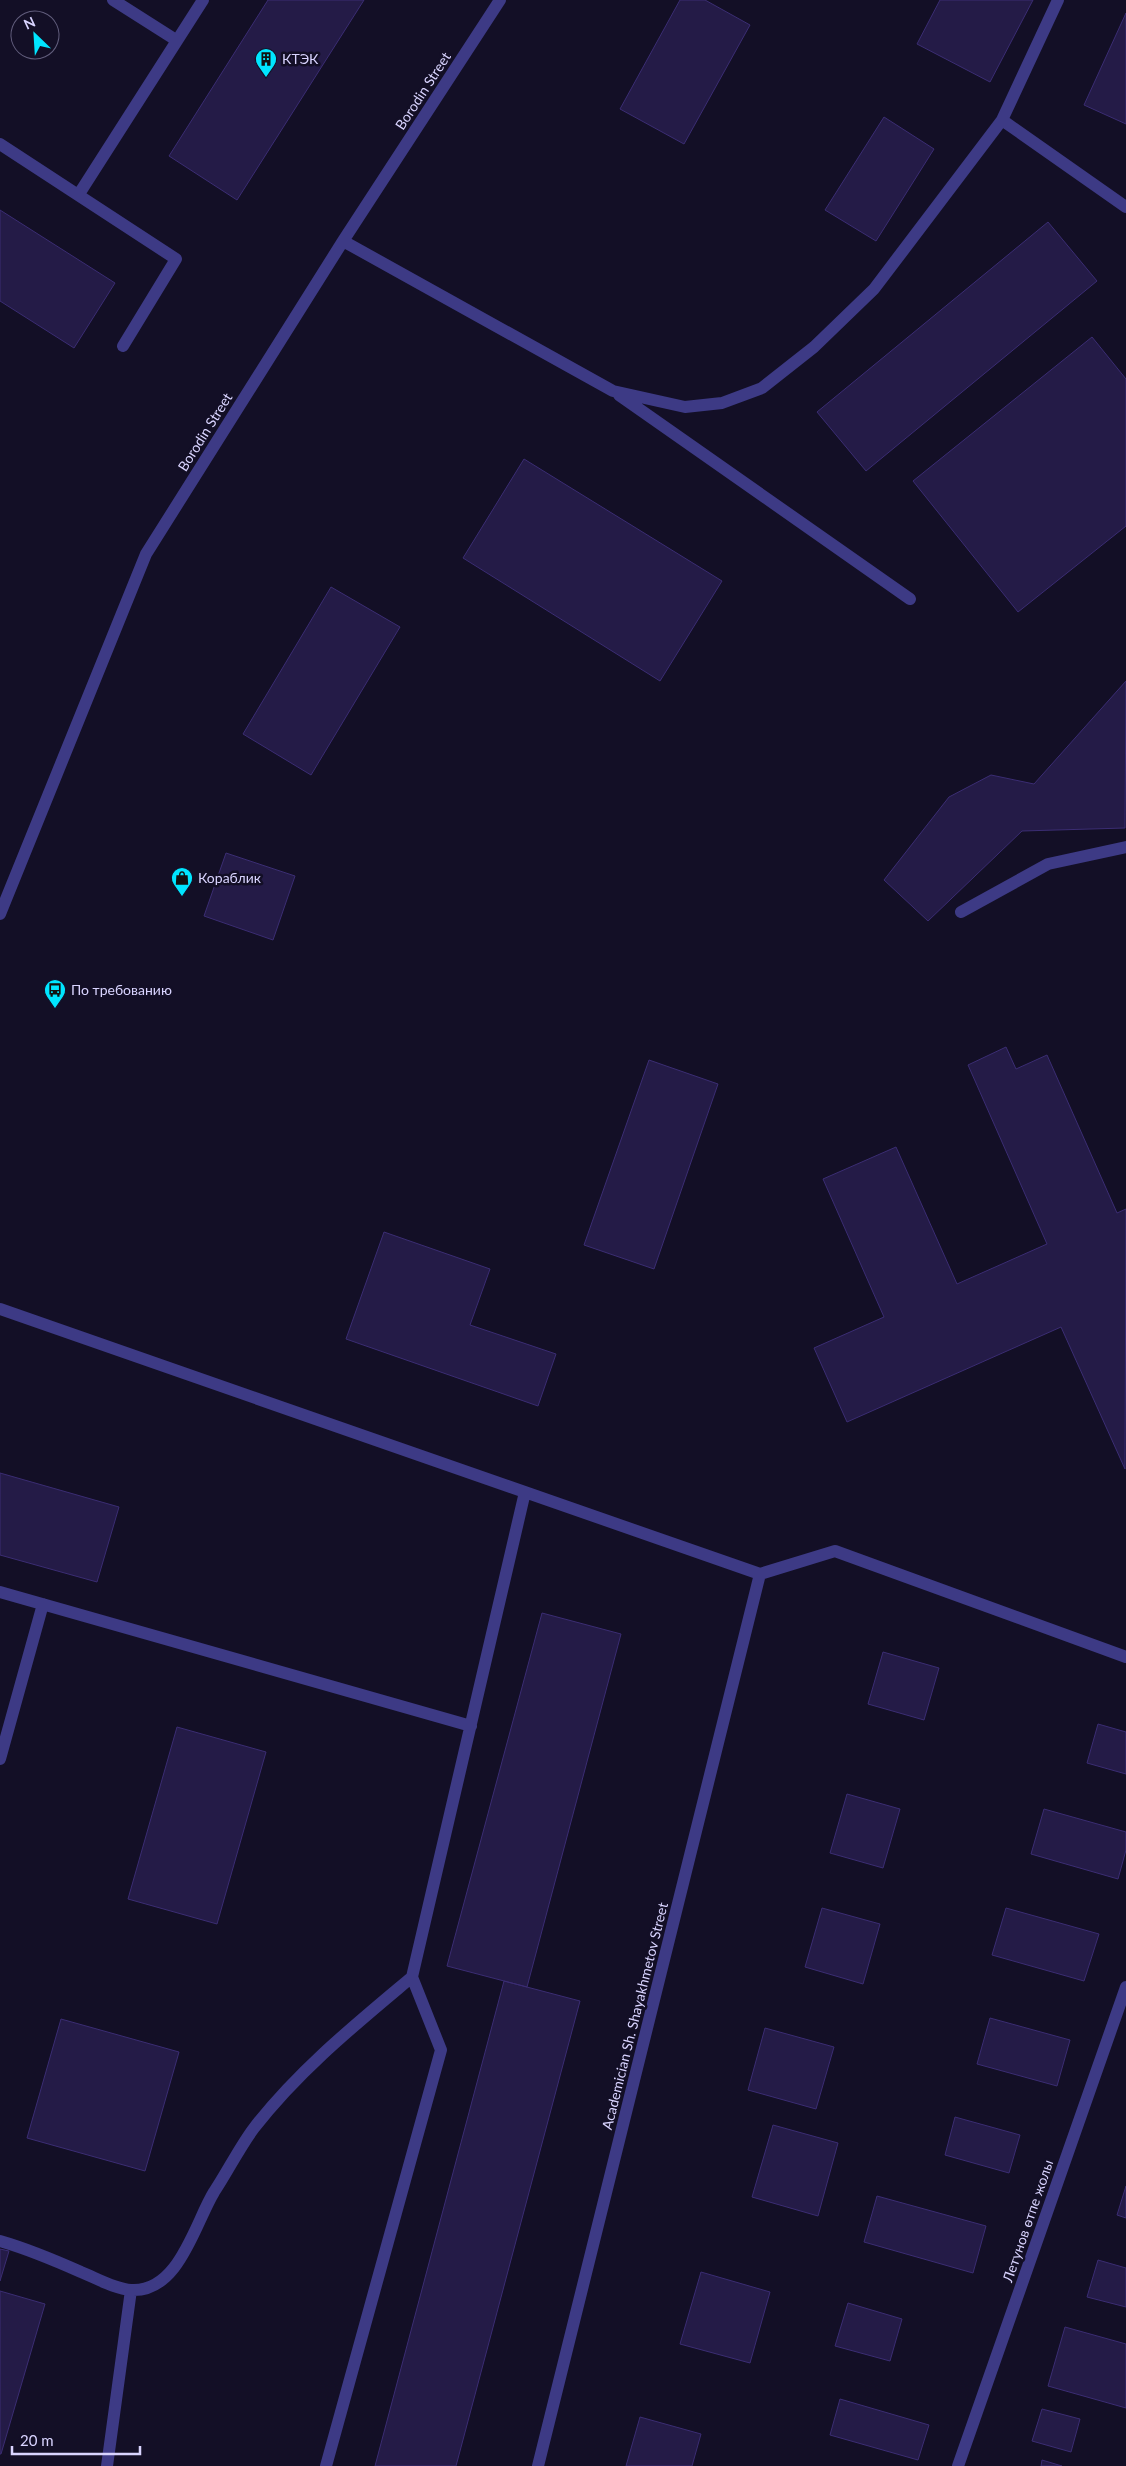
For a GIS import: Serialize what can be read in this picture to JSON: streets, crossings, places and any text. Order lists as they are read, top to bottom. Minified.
{"streets":{"street":["Borodin Street","Academician Sh. Shayakhmetov Street","Летунов өтпе жолы"]},"places":{"building":["КТЭК"],"shop":["Кораблик"],"bus stop":["По требованию"]},"scale_bar":"20 m","north":"top left"}
